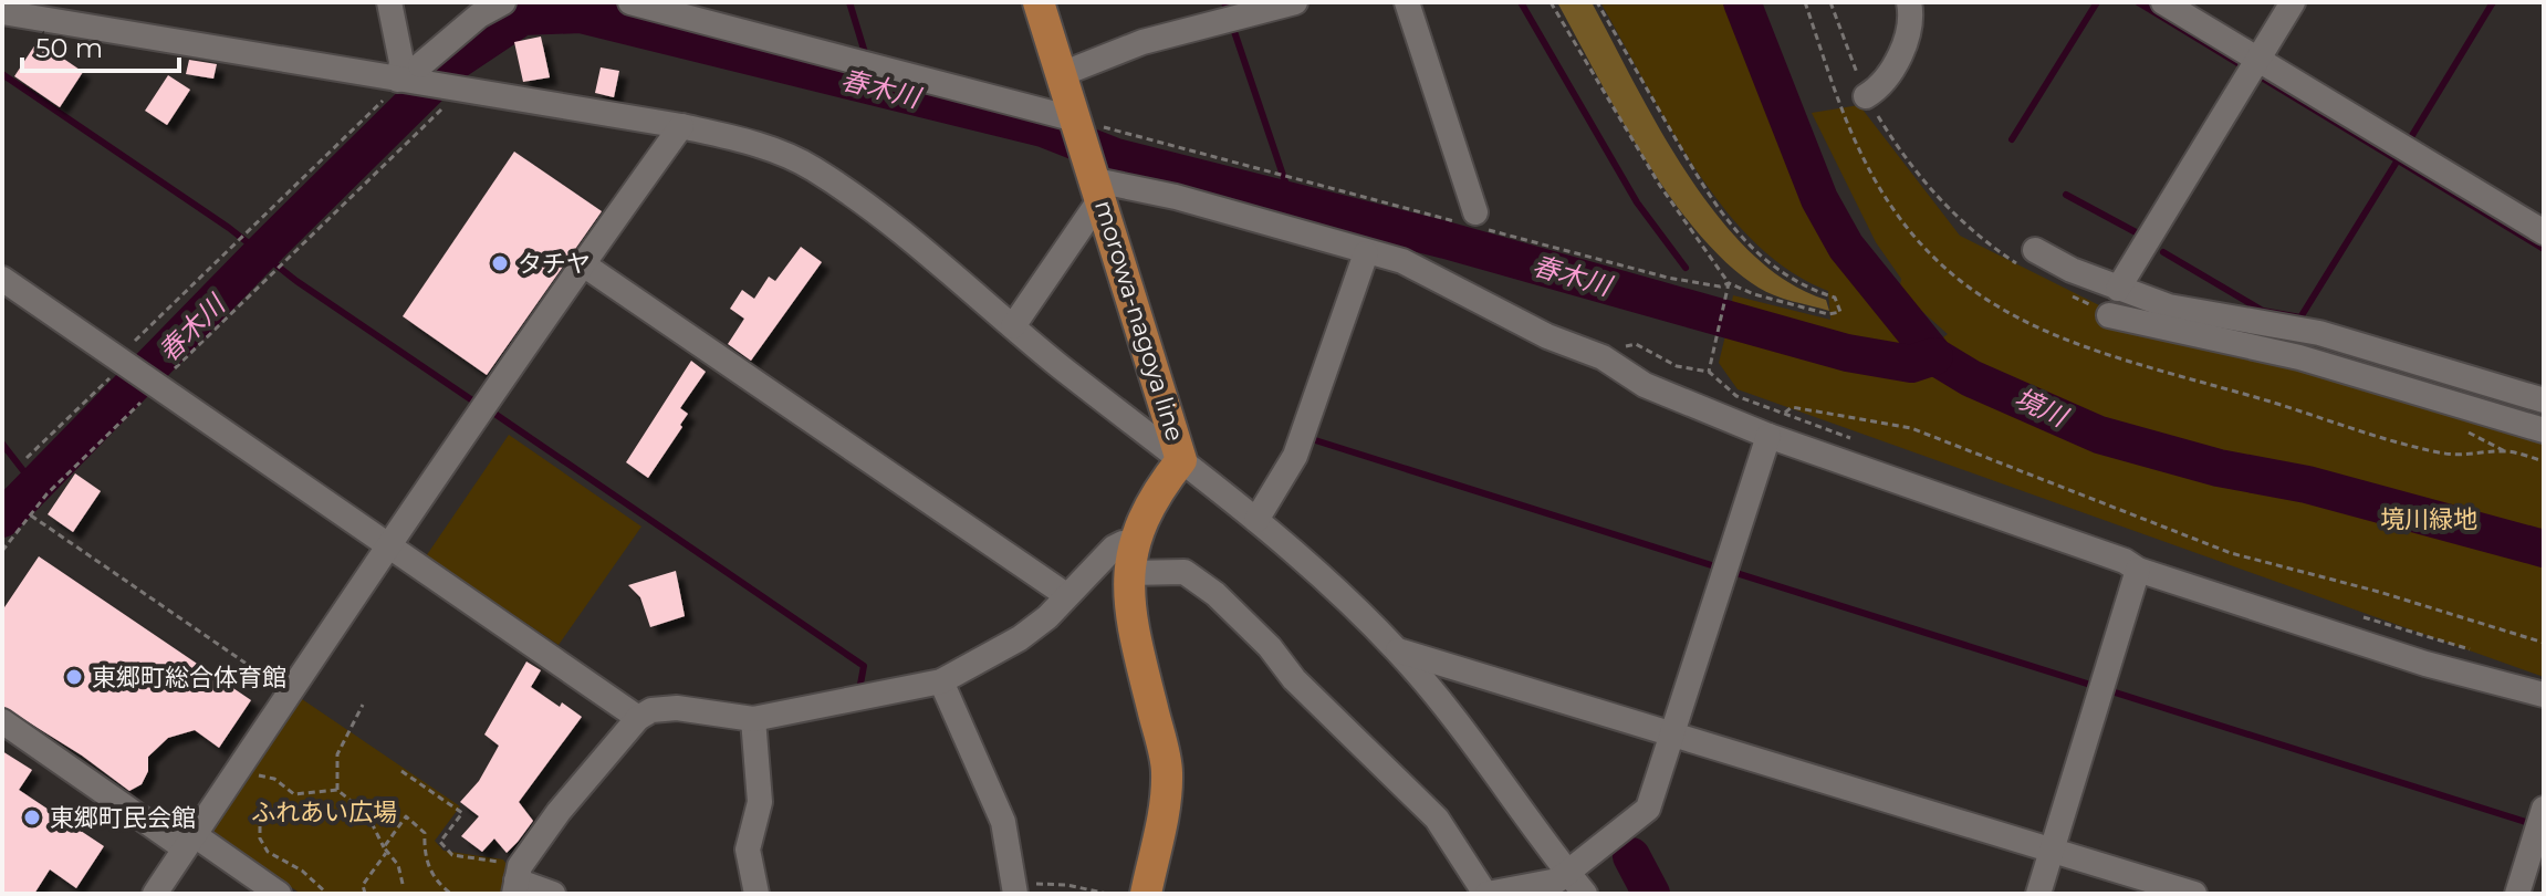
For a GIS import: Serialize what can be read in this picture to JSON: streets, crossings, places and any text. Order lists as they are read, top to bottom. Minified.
{"streets":{"main road":["morowa-nagoya line"]},"water":["春木川","境川"],"parks":["境川緑地","ふれあい広場"],"places":["タチヤ","東郷町総合体育館","東郷町民会館"],"scale_bar":"50 m"}
